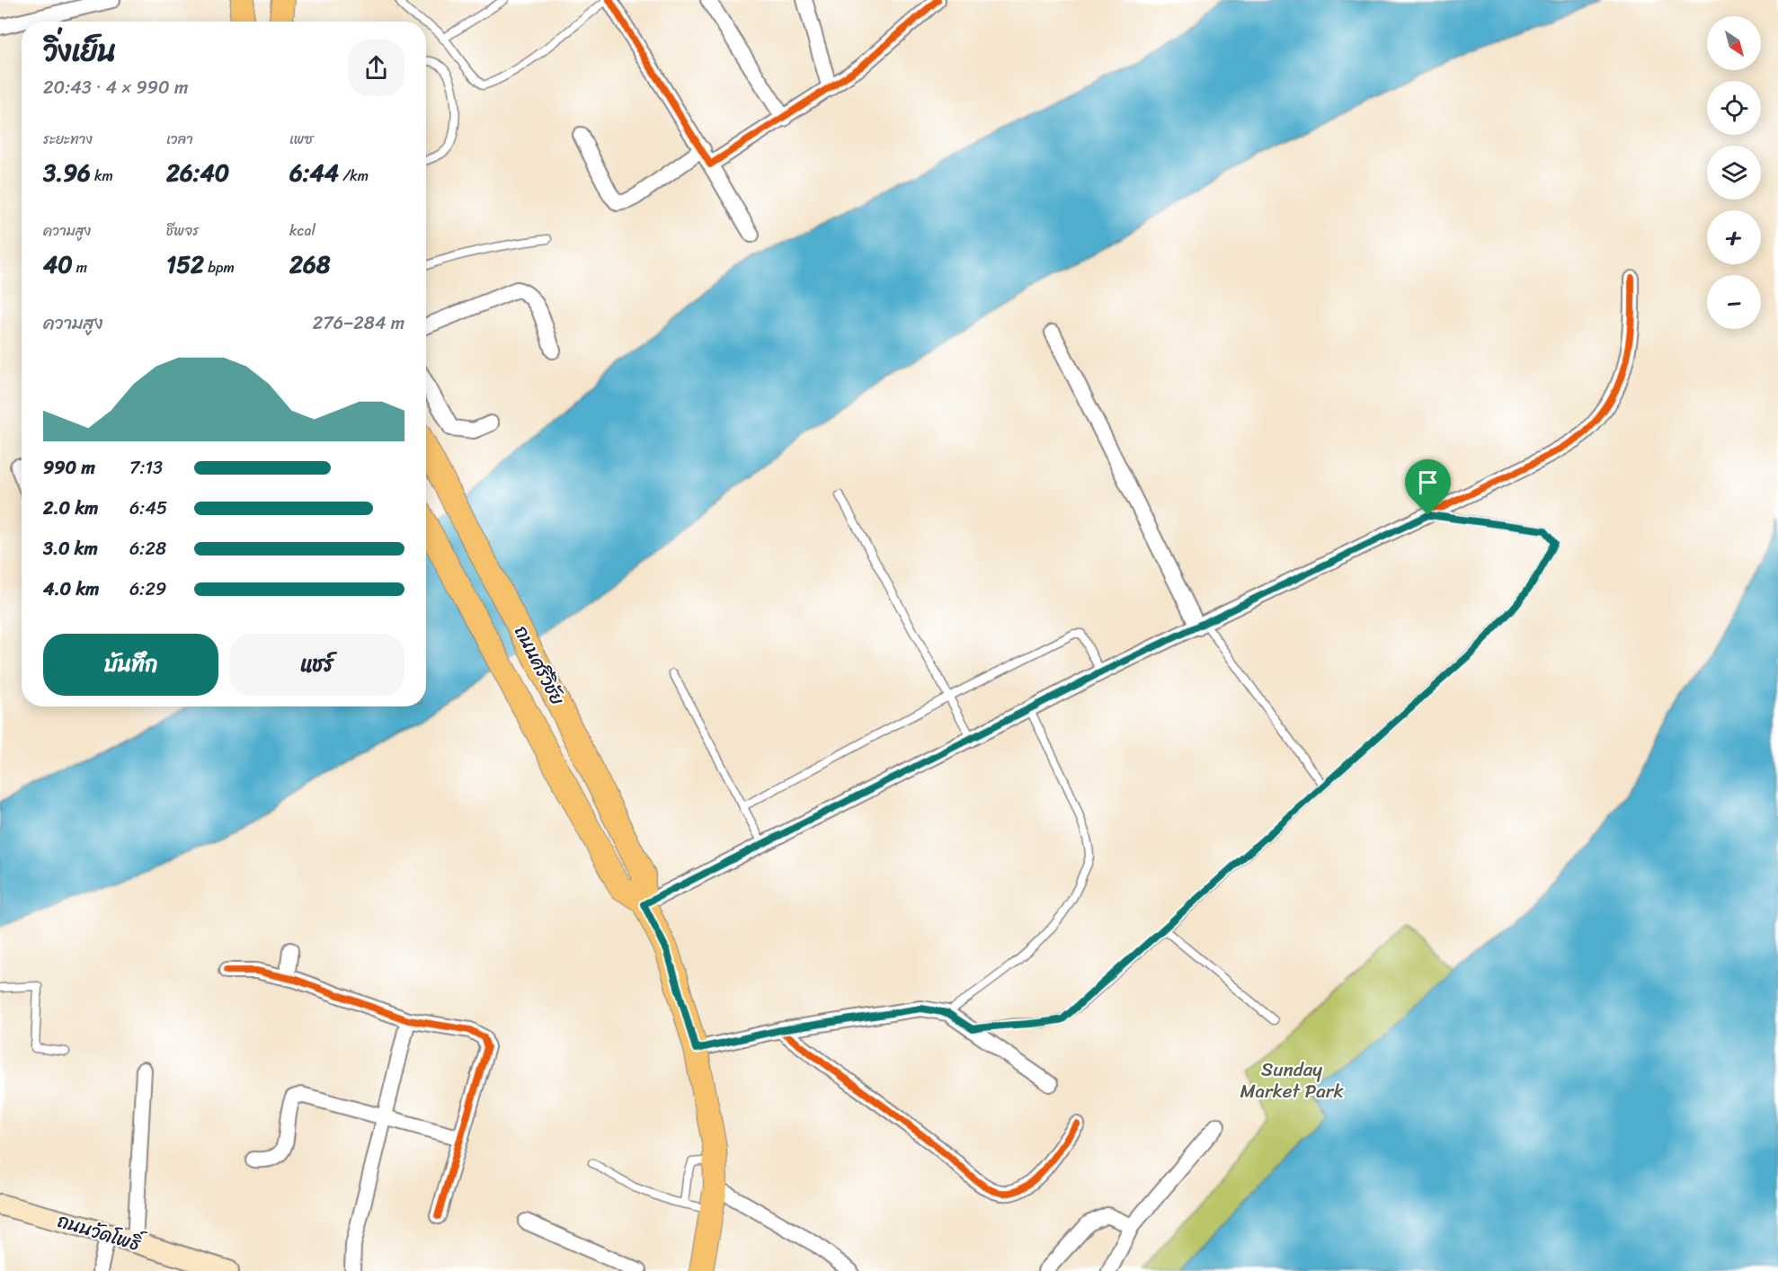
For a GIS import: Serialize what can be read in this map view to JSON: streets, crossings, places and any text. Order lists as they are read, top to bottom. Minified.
{"streets":{"main road":["ถนนศรีวิชัย"],"street":["ถนนวัดโพธิ์"]},"parks":["Sunday Market Park"],"north":"bottom right","page":{"map_buttons":["+","−"],"heading":["วิ่งเย็น","20:43 · 4 × 990 m"],"stats":[["ระยะทาง","3.96 km"],["เวลา","26:40"],["เพซ","6:44 /km"],["ความสูง","40 m"],["ชีพจร","152 bpm"],["kcal","268"]],"chart":["ความสูง","276–284 m"],"list":[{"name":"990 m","note":"7:13"},{"name":"2.0 km","note":"6:45"},{"name":"3.0 km","note":"6:28"},{"name":"4.0 km","note":"6:29"}],"buttons":["บันทึก","แชร์"]}}
